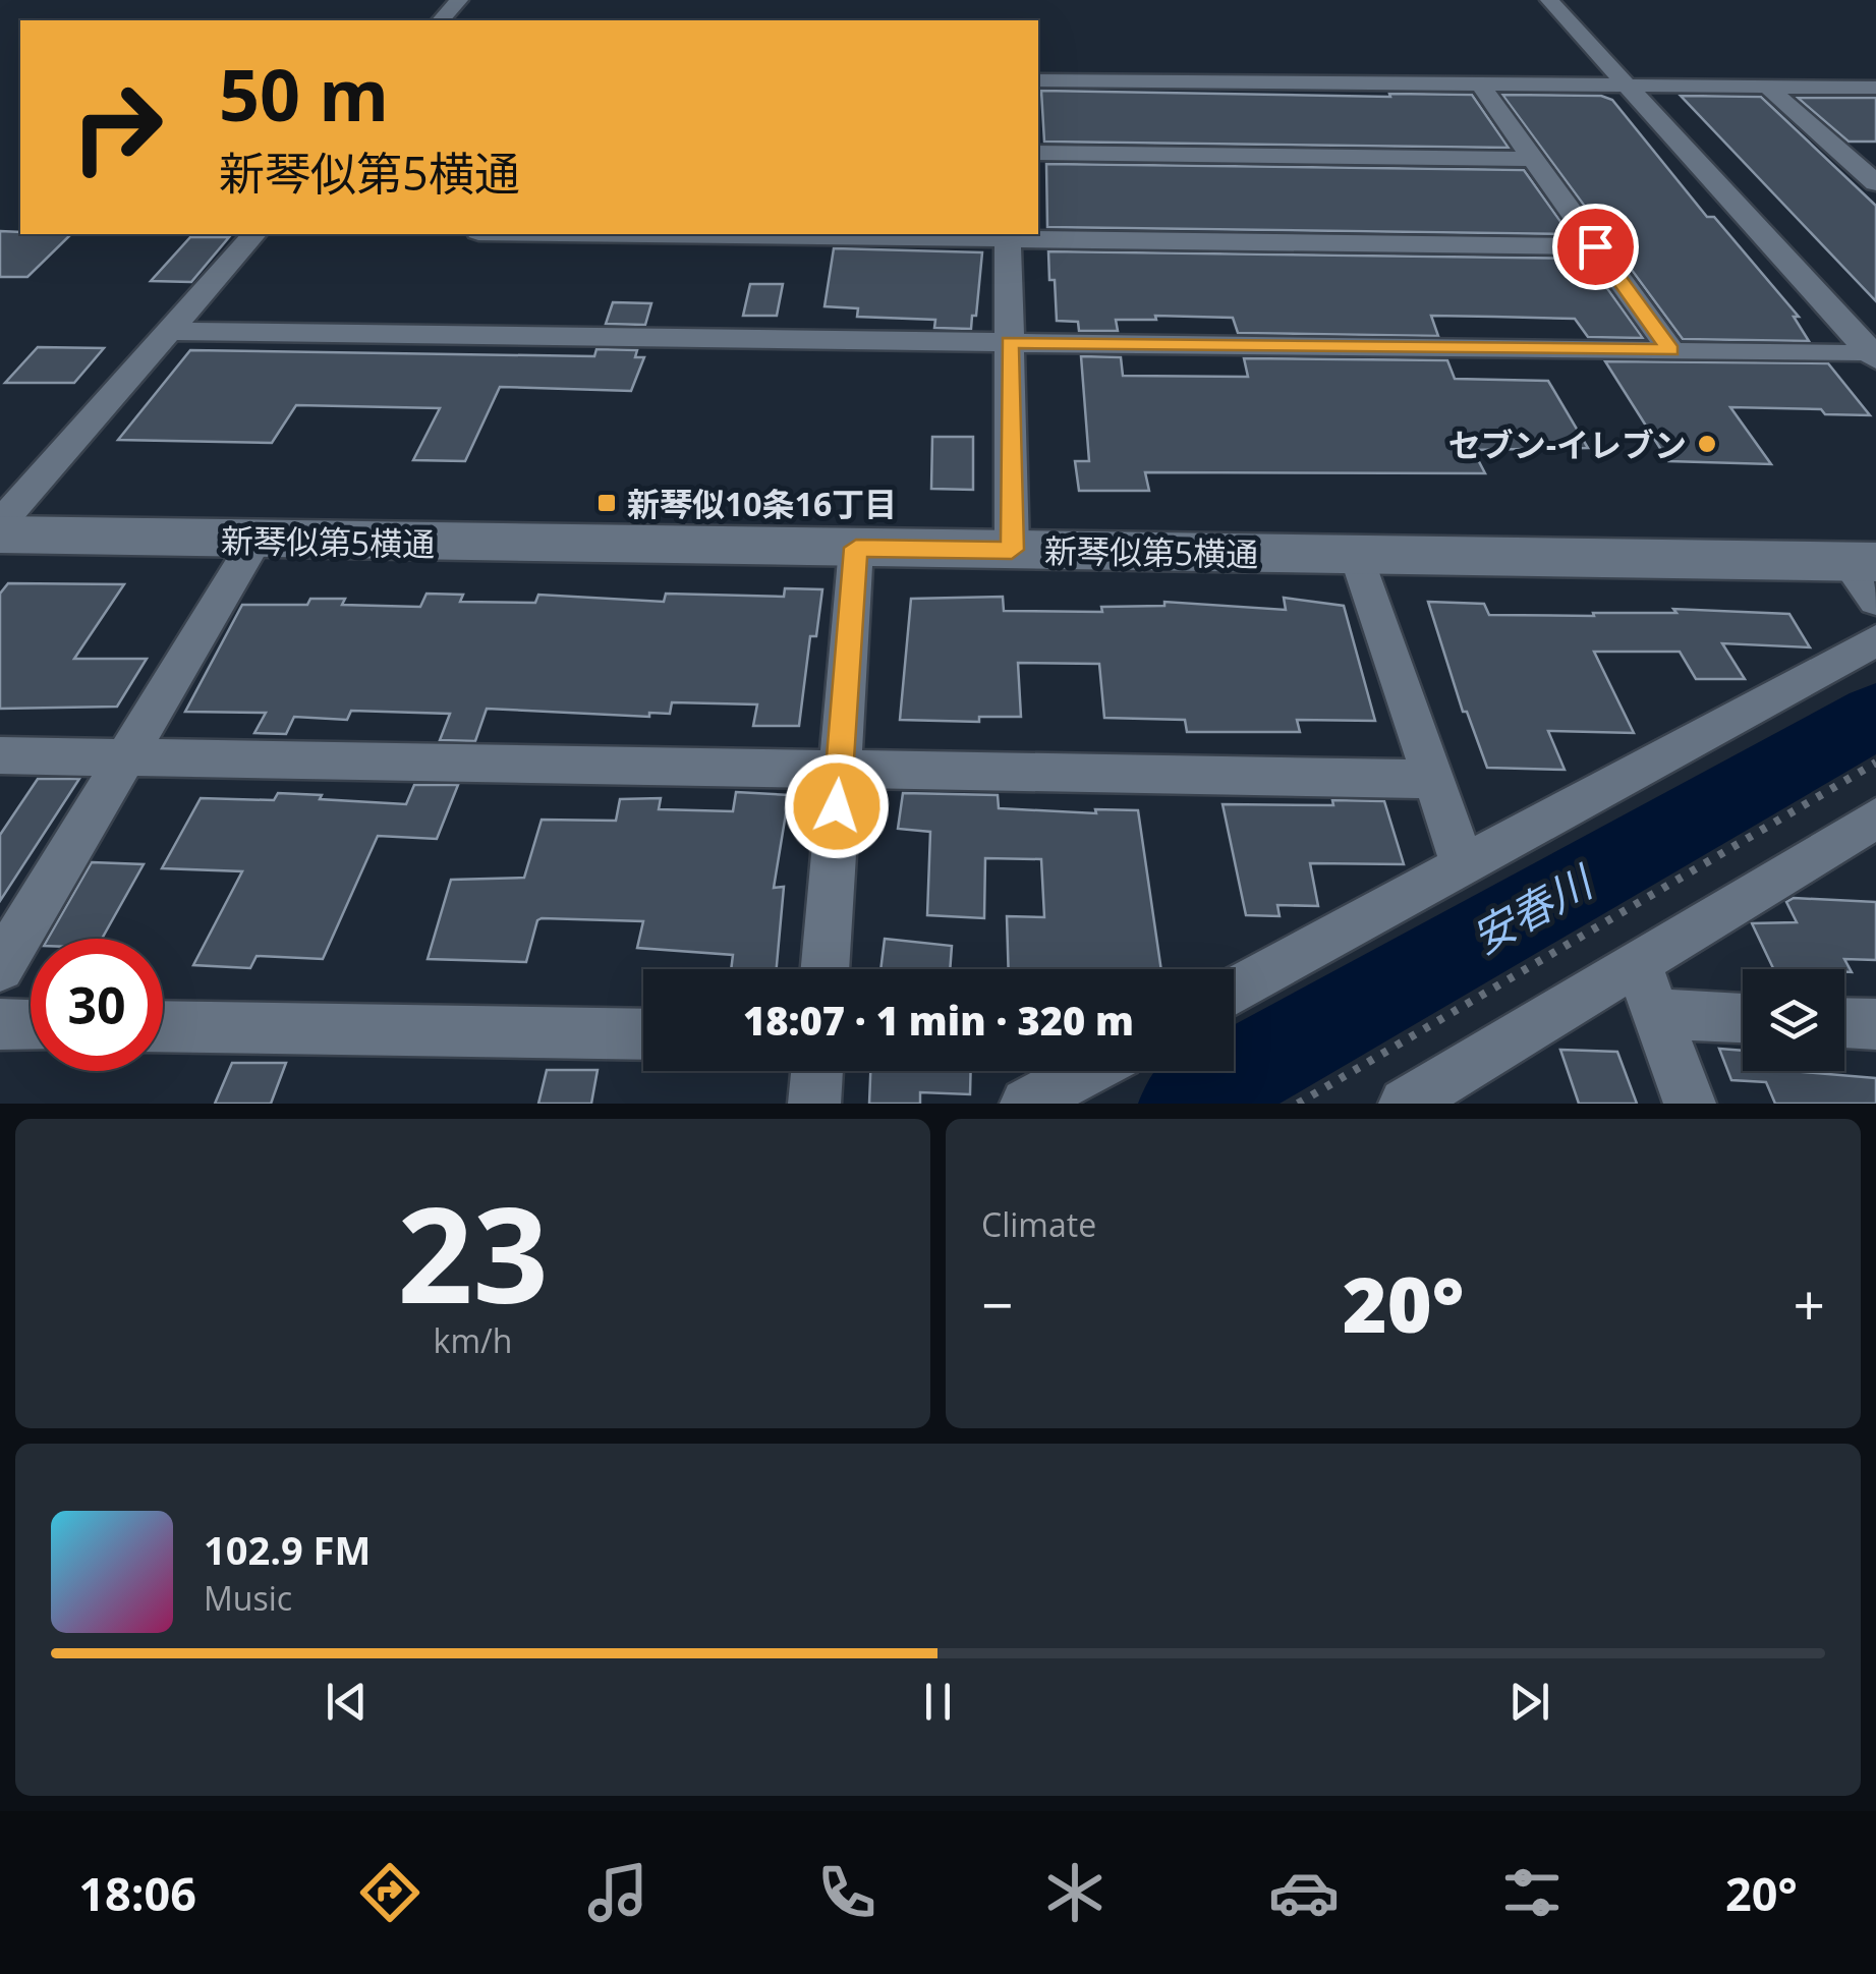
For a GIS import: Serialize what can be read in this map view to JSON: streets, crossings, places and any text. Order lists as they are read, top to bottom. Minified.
{"streets":{"street":["新琴似第5横通"]},"water":["安春川"],"places":{"other":["セブン-イレブン"],"transit":["新琴似10条16丁目"]},"page":{"turn":["50 m","新琴似第5横通"],"limit":"30","trip":"18:07 · 1 min · 320 m","tile":[["23","km/h"],"Climate"],"heat":["−","20°","+"],"song":["102.9 FM","Music"],"tabs":["18:06","20°"]}}
